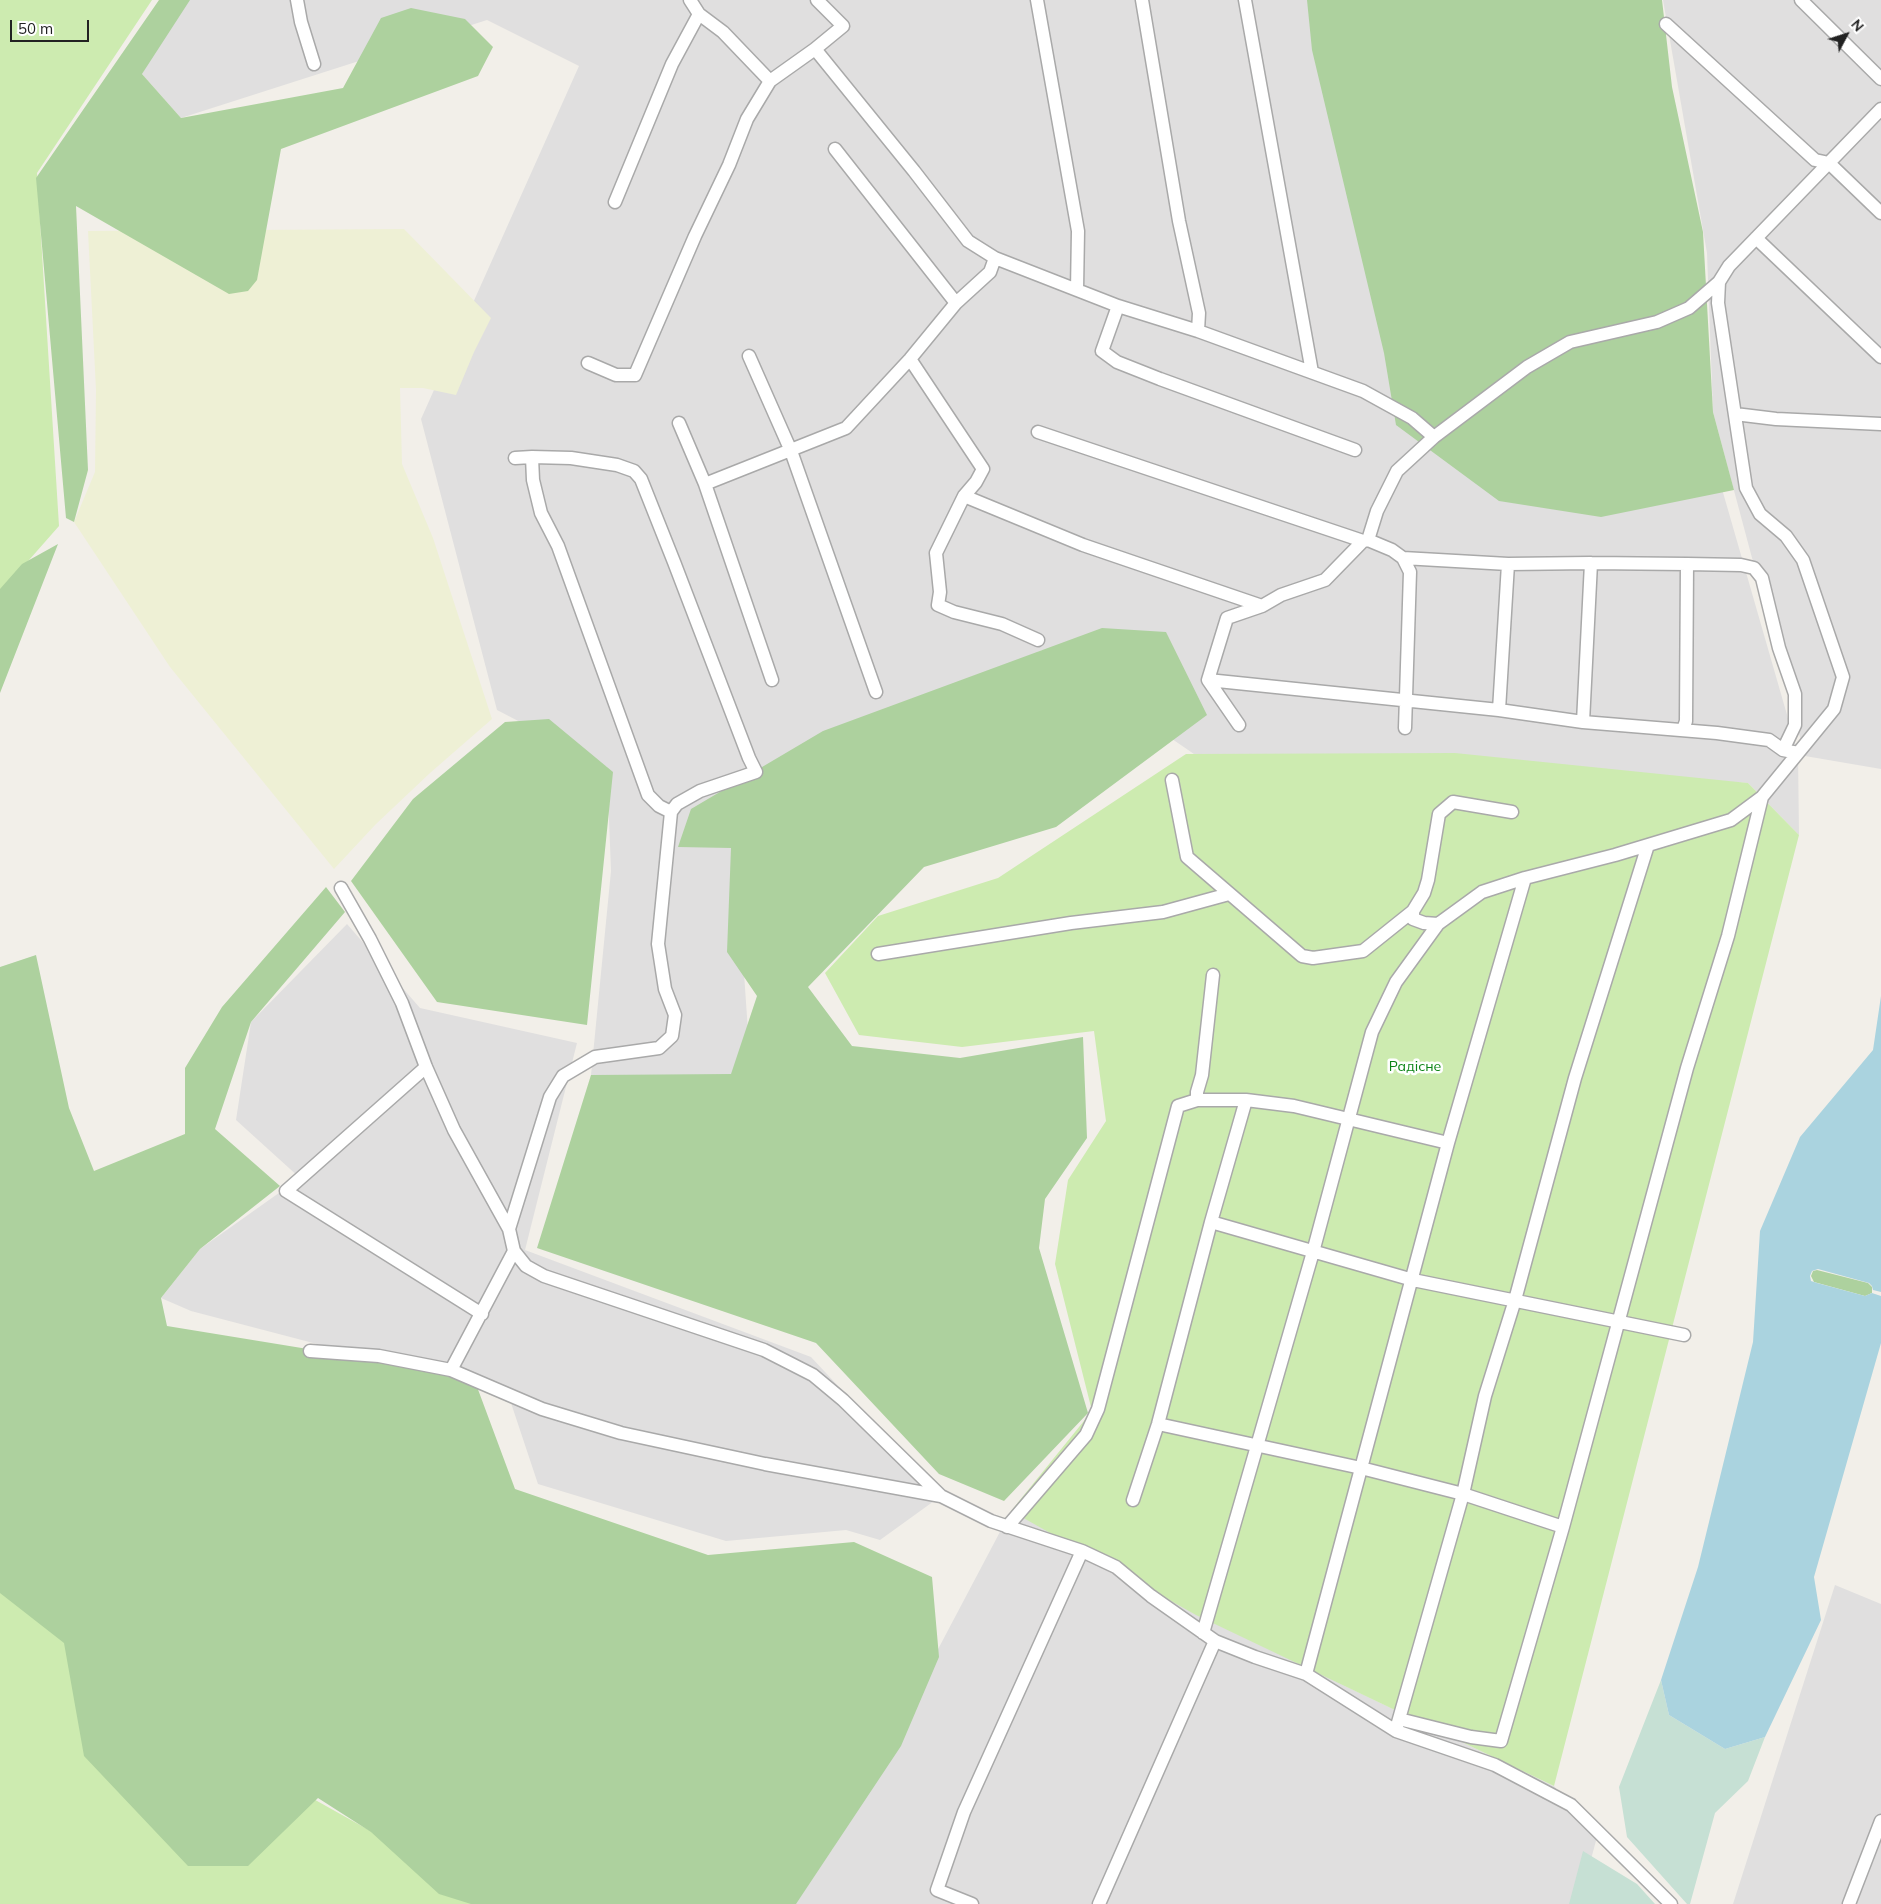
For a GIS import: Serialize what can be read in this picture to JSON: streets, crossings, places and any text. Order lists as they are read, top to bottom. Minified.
{"parks":["Радісне"],"scale_bar":"50 m","north":"top right"}
